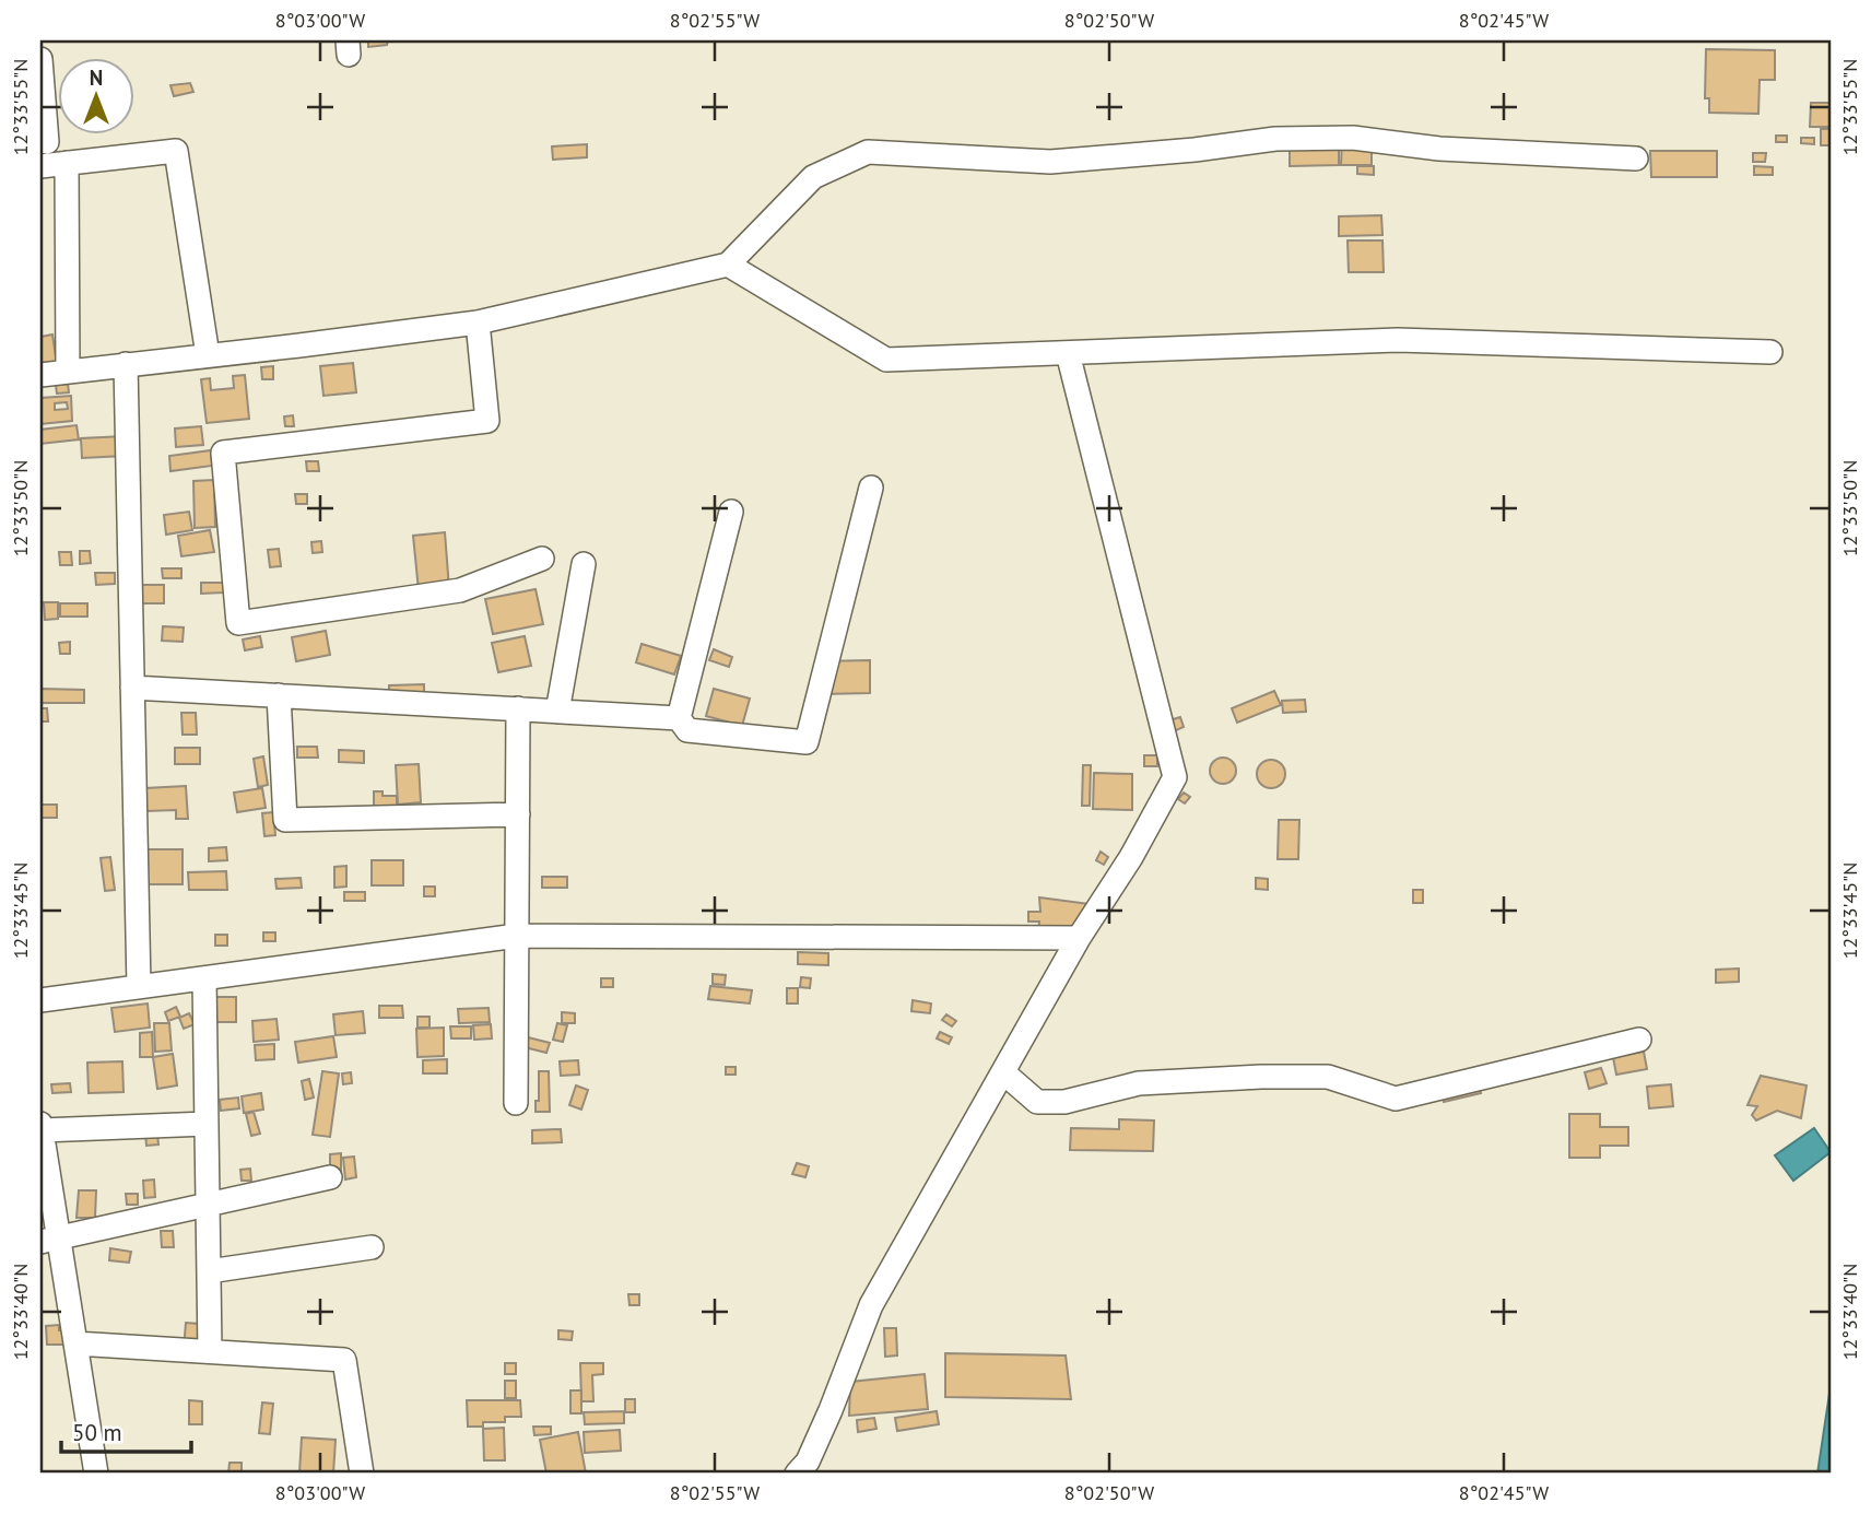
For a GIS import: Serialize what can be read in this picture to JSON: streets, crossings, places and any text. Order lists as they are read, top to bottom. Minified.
{"scale_bar":"50 m","north":"top","coordinates":["8°03'00\"W","8°02'55\"W","8°02'50\"W","8°02'45\"W","12°33'55\"N","12°33'50\"N","12°33'45\"N","12°33'40\"N"]}
